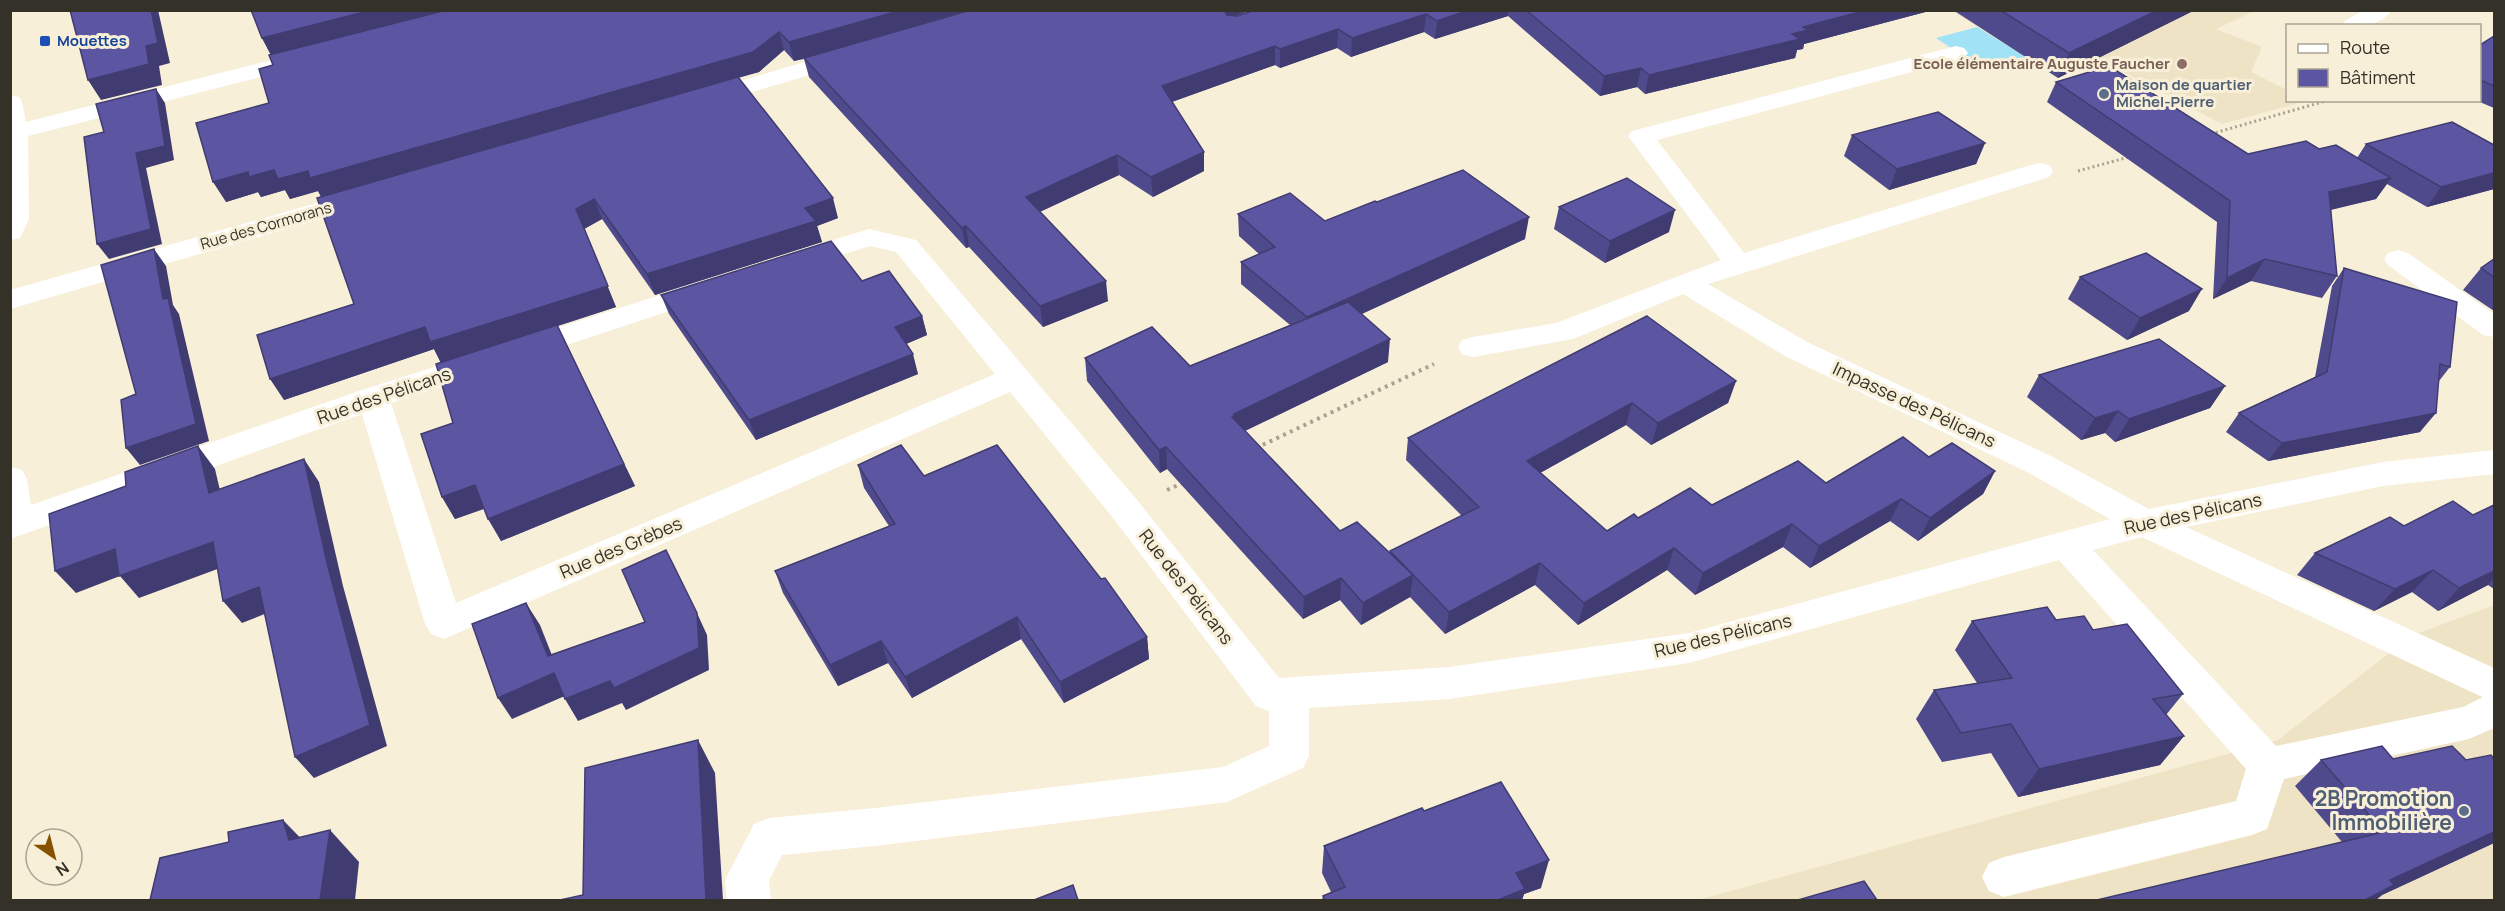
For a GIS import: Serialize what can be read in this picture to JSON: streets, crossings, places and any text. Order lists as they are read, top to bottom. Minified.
{"streets":{"street":["Rue des Cormorans","Rue des Pélicans","Impasse des Pélicans","Rue des Grèbes"]},"crossings":[["Rue des Pélicans","Impasse des Pélicans"],["Rue des Pélicans","Rue des Grèbes"]],"places":{"transit":["Mouettes"],"other":["Ecole élémentaire Auguste Faucher","Maison de quartier Michel-Pierre","2B Promotion Immobilière"]},"legend":["Route","Bâtiment"],"north":"bottom right"}
